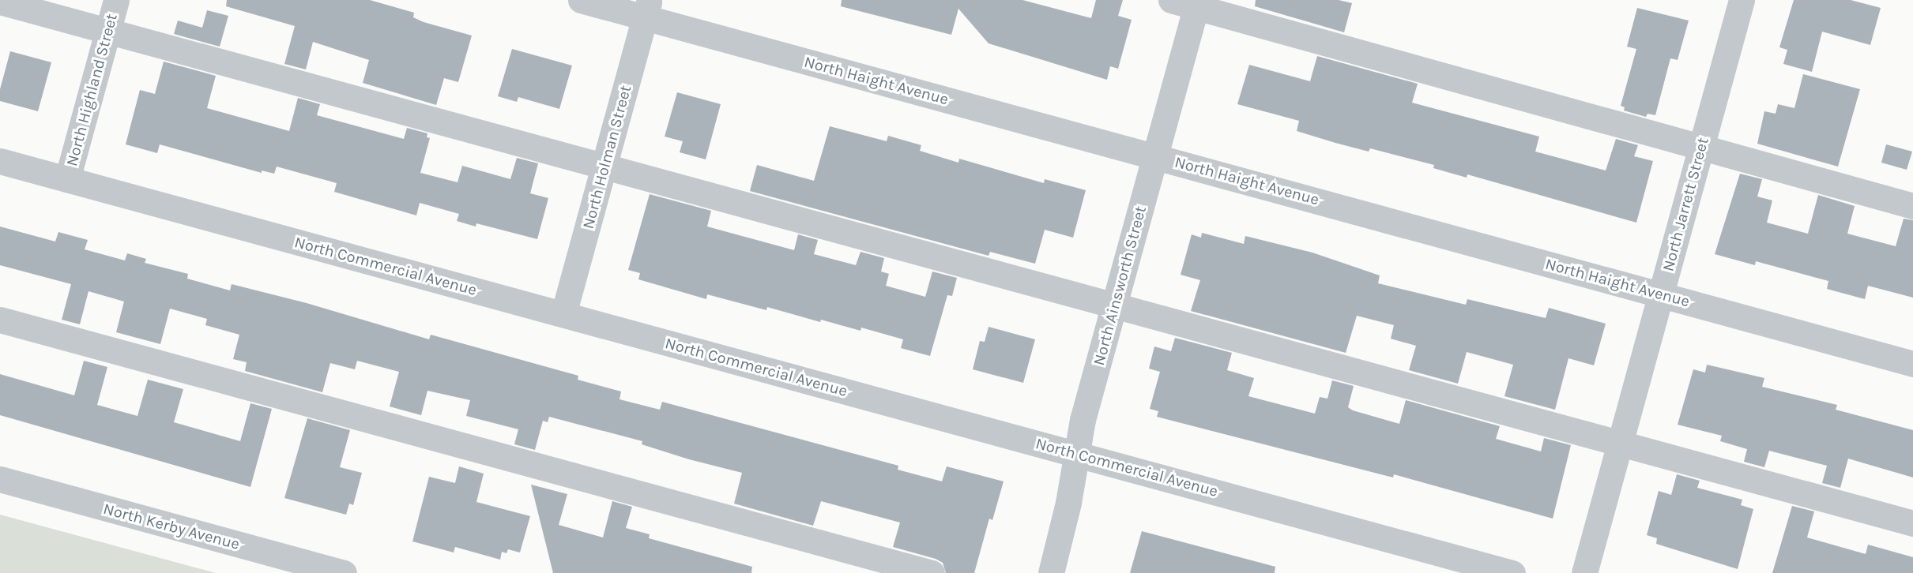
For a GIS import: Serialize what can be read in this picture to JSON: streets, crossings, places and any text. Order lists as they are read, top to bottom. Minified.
{"streets":{"street":["North Haight Avenue","North Highland Street","North Holman Street","North Jarrett Street","North Commercial Avenue","North Ainsworth Street","North Kerby Avenue"]},"crossings":[["North Haight Avenue","North Holman Street"],["North Haight Avenue","North Jarrett Street"],["North Haight Avenue","North Ainsworth Street"],["North Highland Street","North Commercial Avenue"],["North Holman Street","North Commercial Avenue"],["North Commercial Avenue","North Ainsworth Street"]]}
